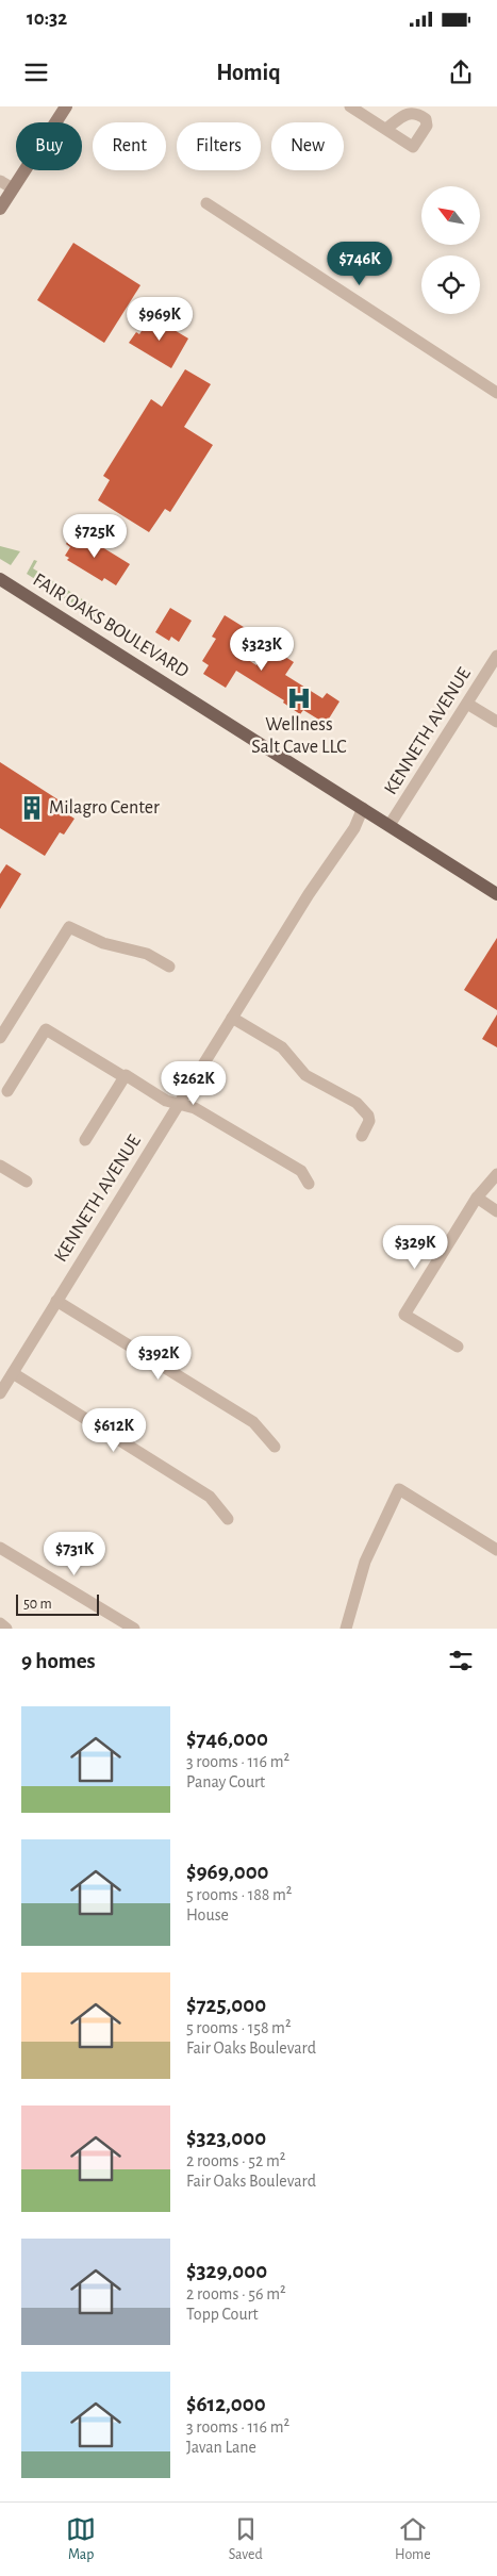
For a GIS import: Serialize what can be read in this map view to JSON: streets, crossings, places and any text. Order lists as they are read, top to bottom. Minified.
{"streets":{"main road":["FAIR OAKS BOULEVARD"],"street":["KENNETH AVENUE"]},"crossings":[["FAIR OAKS BOULEVARD","KENNETH AVENUE"]],"places":{"hospital":["Wellness Salt Cave LLC"],"building":["Milagro Center"]},"scale_bar":"50 m","north":"top left","page":{"status":"10:32","header":"Homiq","chip":["Buy","Rent","Filters","New"],"price":["$746K","$969K","$725K","$323K","$262K","$329K","$392K","$612K","$731K"],"scale":"50 m","heading":"9 homes","list":[{"name":"$746,000","note":"3 rooms · 116 m² · Panay Court"},{"name":"$969,000","note":"5 rooms · 188 m² · House"},{"name":"$725,000","note":"5 rooms · 158 m² · Fair Oaks Boulevard"},{"name":"$323,000","note":"2 rooms · 52 m² · Fair Oaks Boulevard"},{"name":"$329,000","note":"2 rooms · 56 m² · Topp Court"},{"name":"$612,000","note":"3 rooms · 116 m² · Javan Lane"}],"tabs":["Map","Saved","Home"]}}
